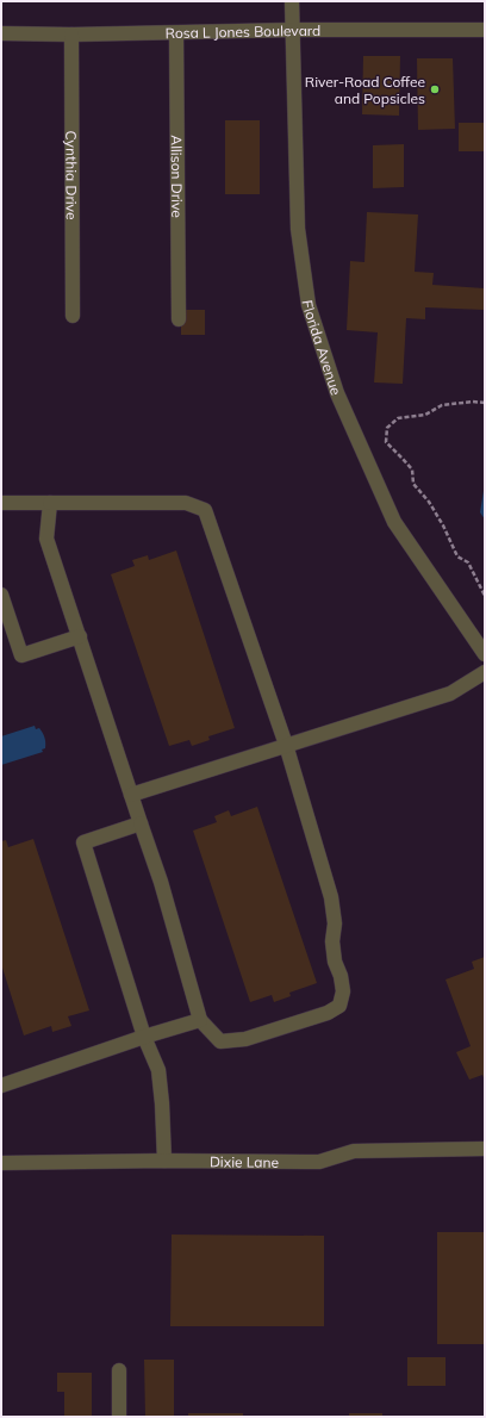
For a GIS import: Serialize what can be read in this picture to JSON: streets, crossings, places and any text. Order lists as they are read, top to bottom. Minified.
{"streets":{"street":["Rosa L Jones Boulevard","Cynthia Drive","Allison Drive","Florida Avenue","Dixie Lane"]},"crossings":[["Rosa L Jones Boulevard","Cynthia Drive"],["Rosa L Jones Boulevard","Allison Drive"],["Rosa L Jones Boulevard","Florida Avenue"]],"places":["River-Road Coffee and Popsicles"]}
